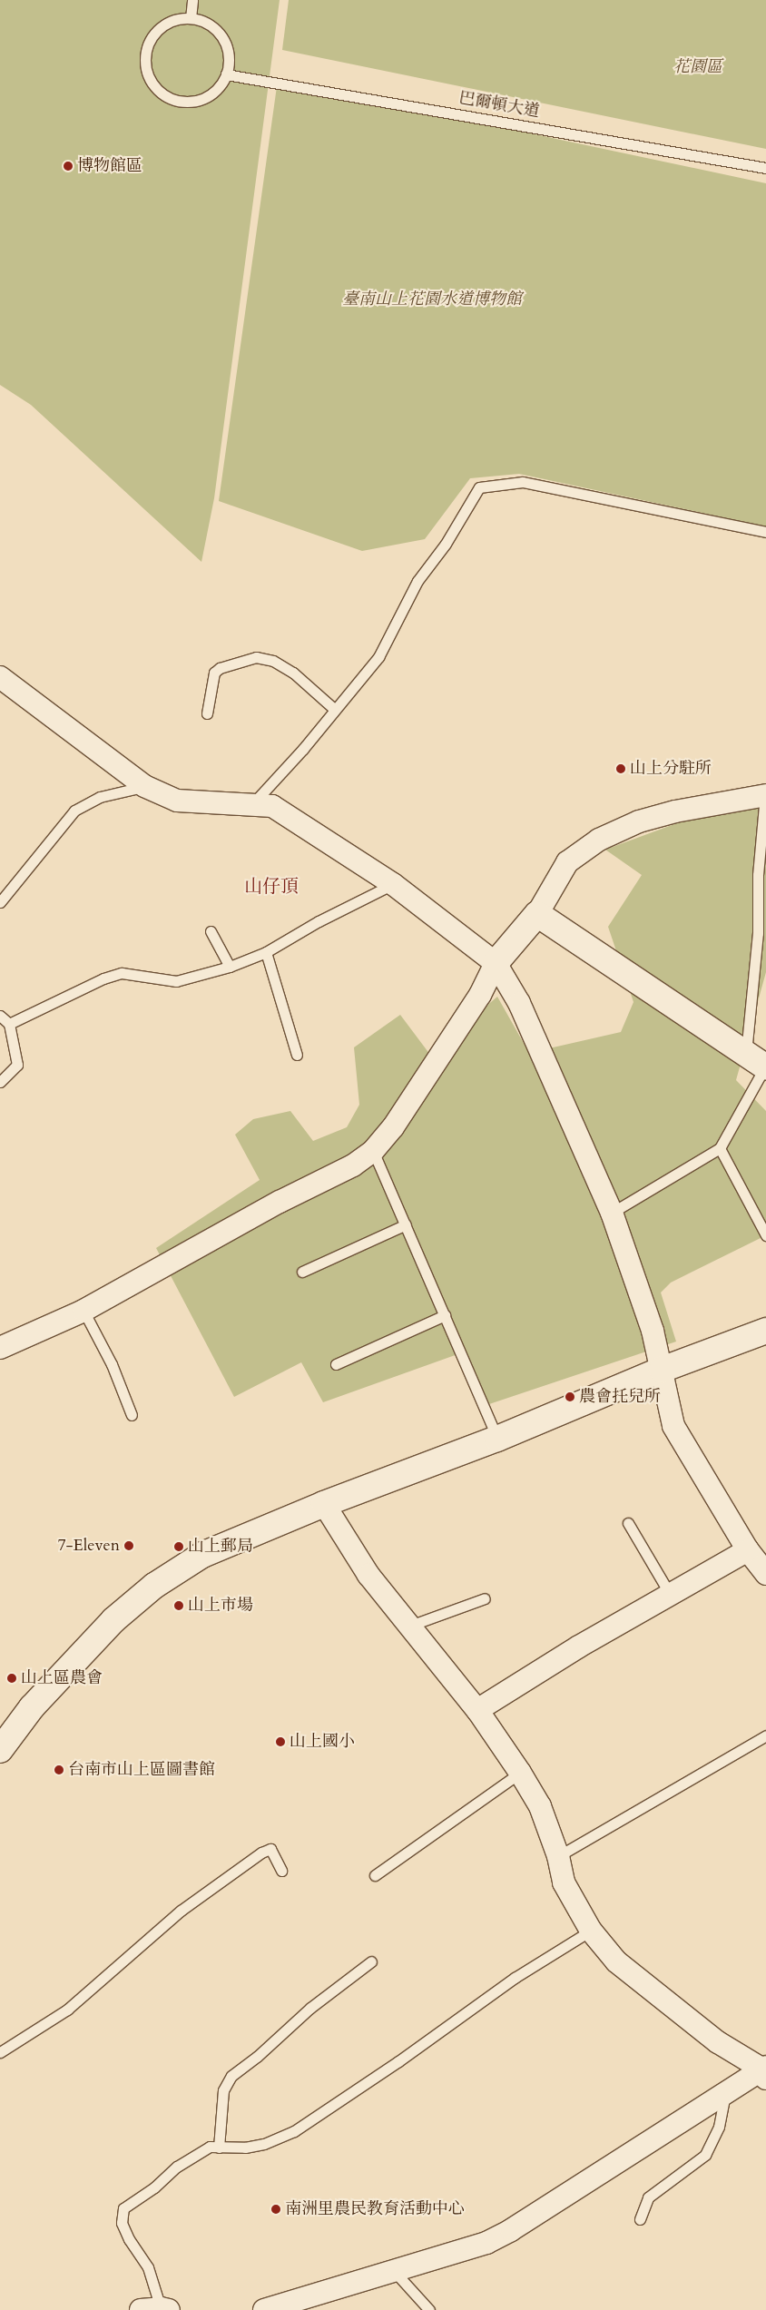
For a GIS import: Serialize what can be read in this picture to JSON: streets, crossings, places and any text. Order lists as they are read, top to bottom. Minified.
{"streets":{"lane":["巴爾頓大道"]},"districts":["山仔頂"],"parks":["花園區","臺南山上花園水道博物館"],"places":["博物館區","山上分駐所","農會托兒所","7-Eleven","山上郵局","山上市場","山上區農會","山上國小","台南市山上區圖書館","南洲里農民教育活動中心"]}
